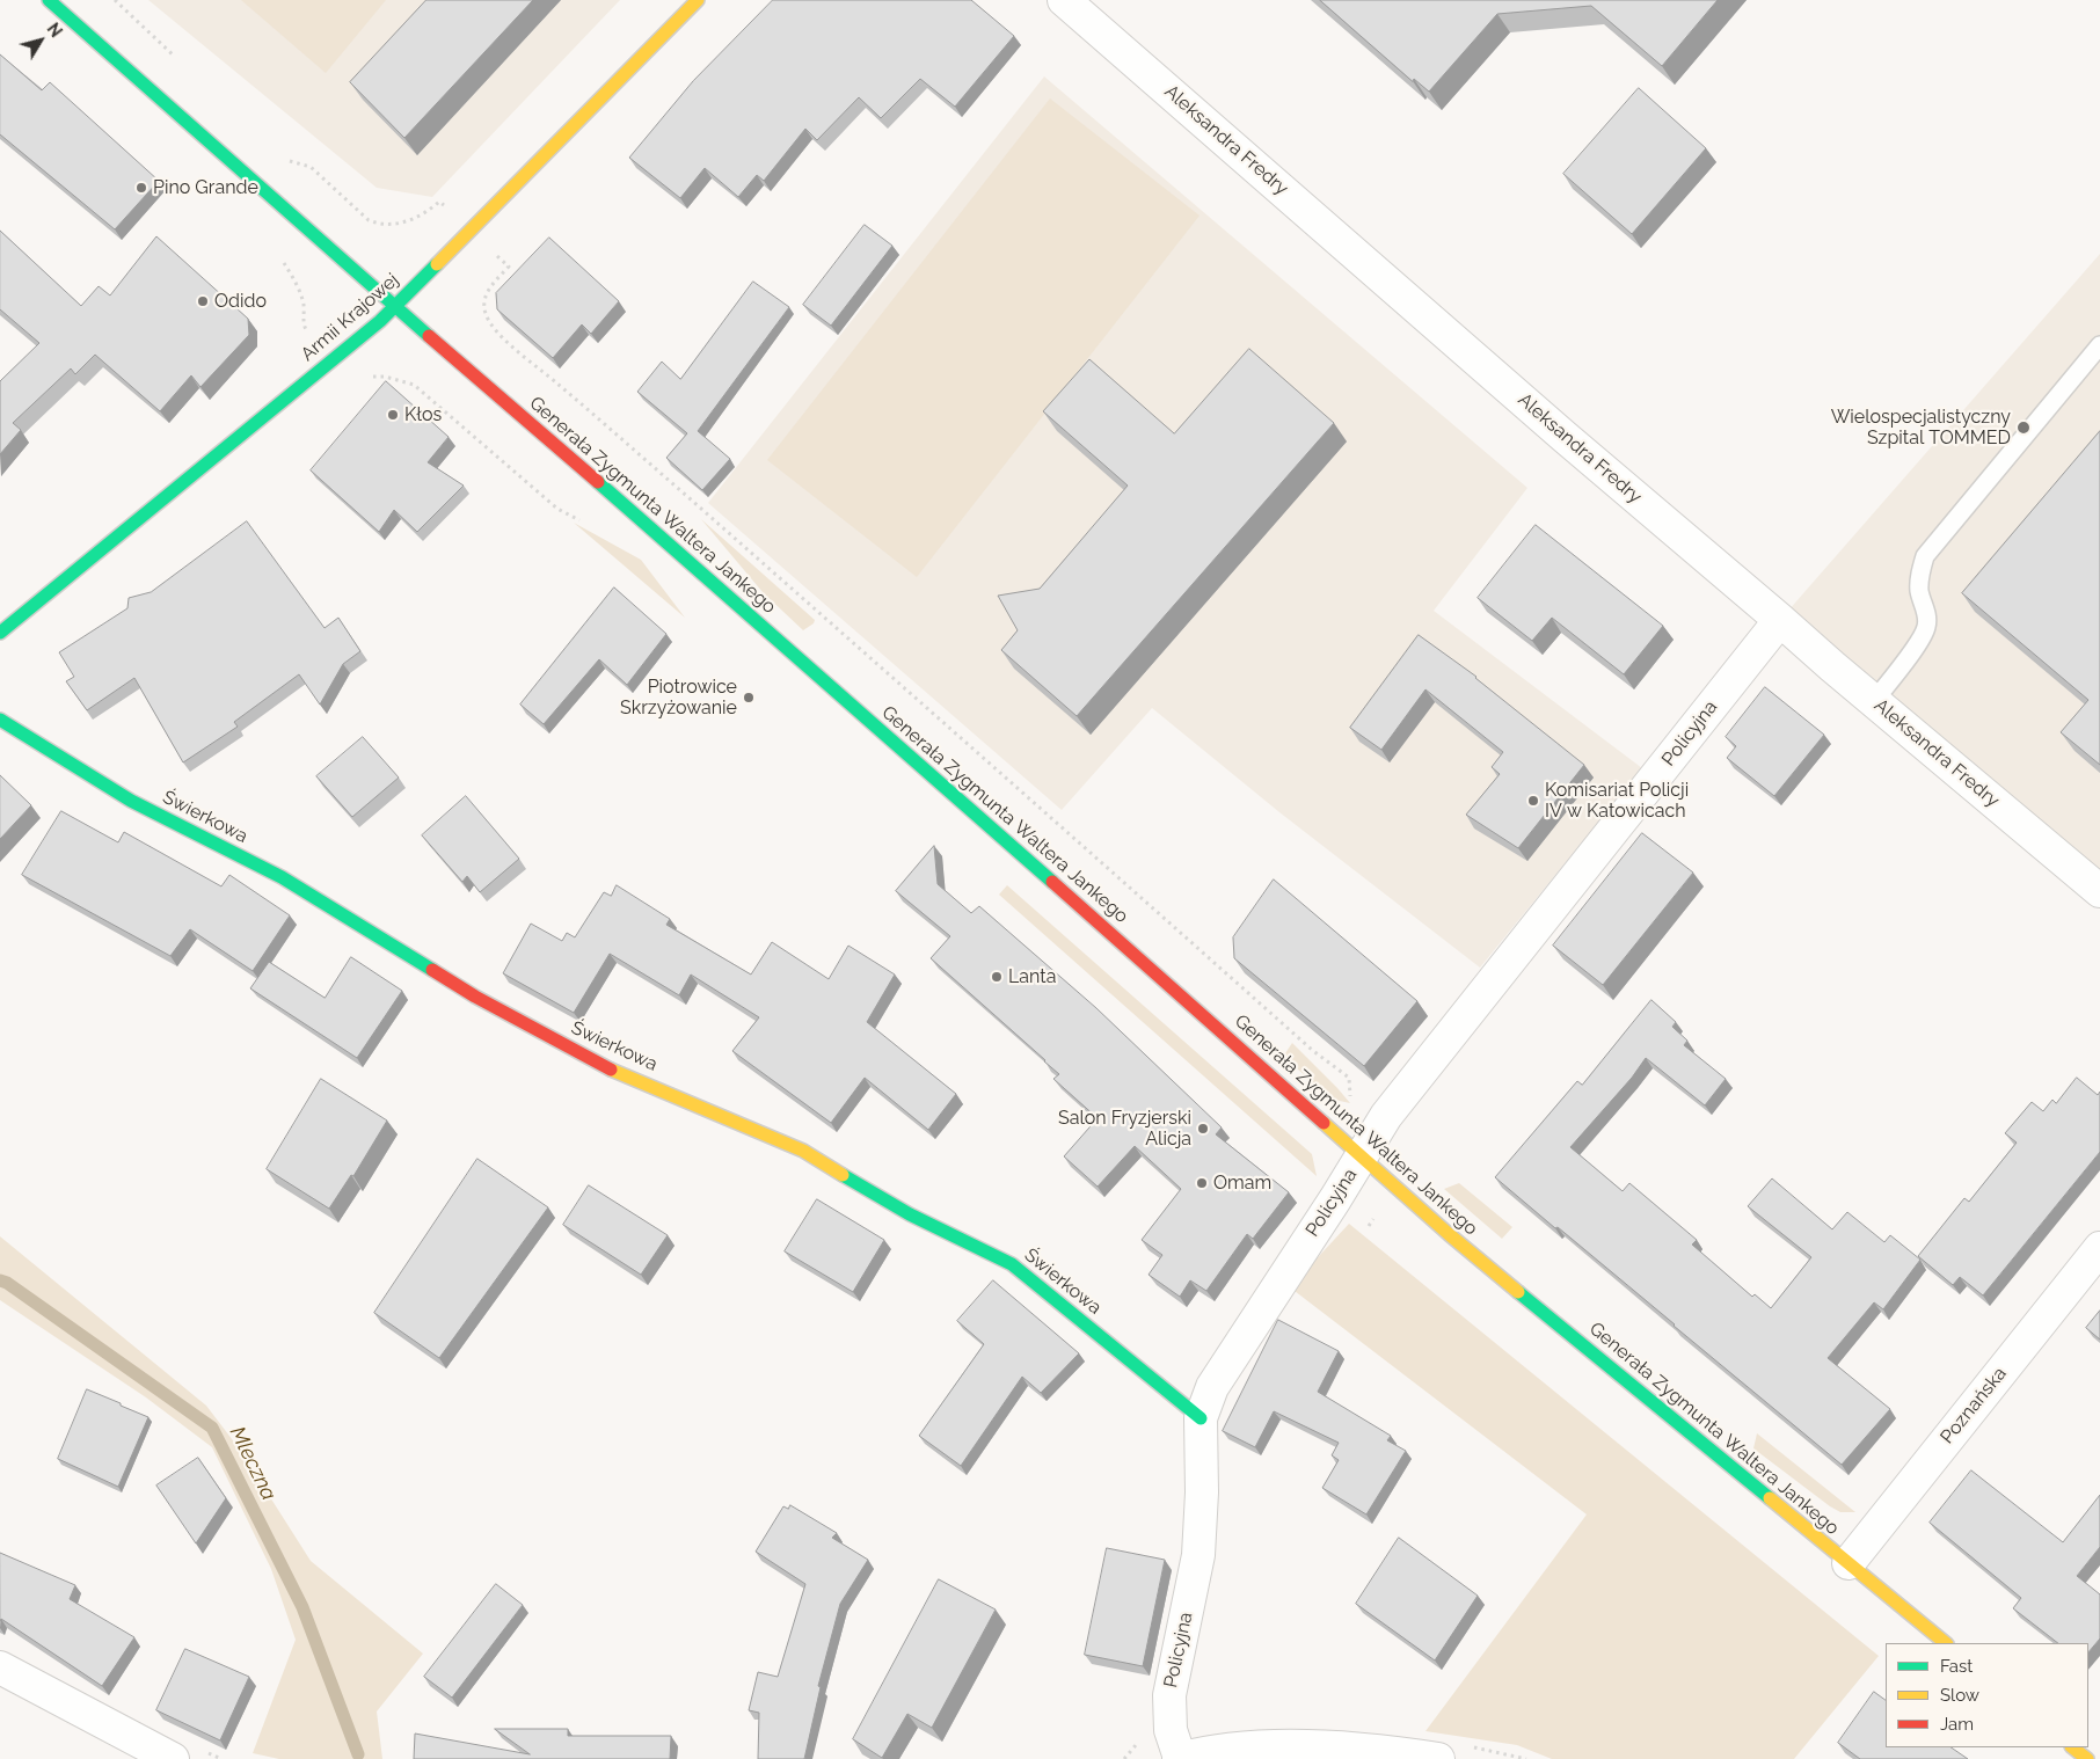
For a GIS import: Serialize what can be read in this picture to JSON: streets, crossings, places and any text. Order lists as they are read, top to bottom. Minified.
{"streets":{"street":["Aleksandra Fredry","Armii Krajowej","Generała Zygmunta Waltera Jankego","Policyjna","Świerkowa","Poznańska"]},"crossings":[["Aleksandra Fredry","Policyjna"],["Armii Krajowej","Generała Zygmunta Waltera Jankego"],["Generała Zygmunta Waltera Jankego","Policyjna"],["Generała Zygmunta Waltera Jankego","Poznańska"],["Policyjna","Świerkowa"]],"water":["Mleczna"],"places":["Pino Grande","Odido","Kłos","Wielospecjalistyczny Szpital TOMMED","Piotrowice Skrzyżowanie","Komisariat Policji IV w Katowicach","Lanta","Salon Fryzjerski Alicja","Omam"],"legend":["Fast","Slow","Jam"],"north":"top right"}
